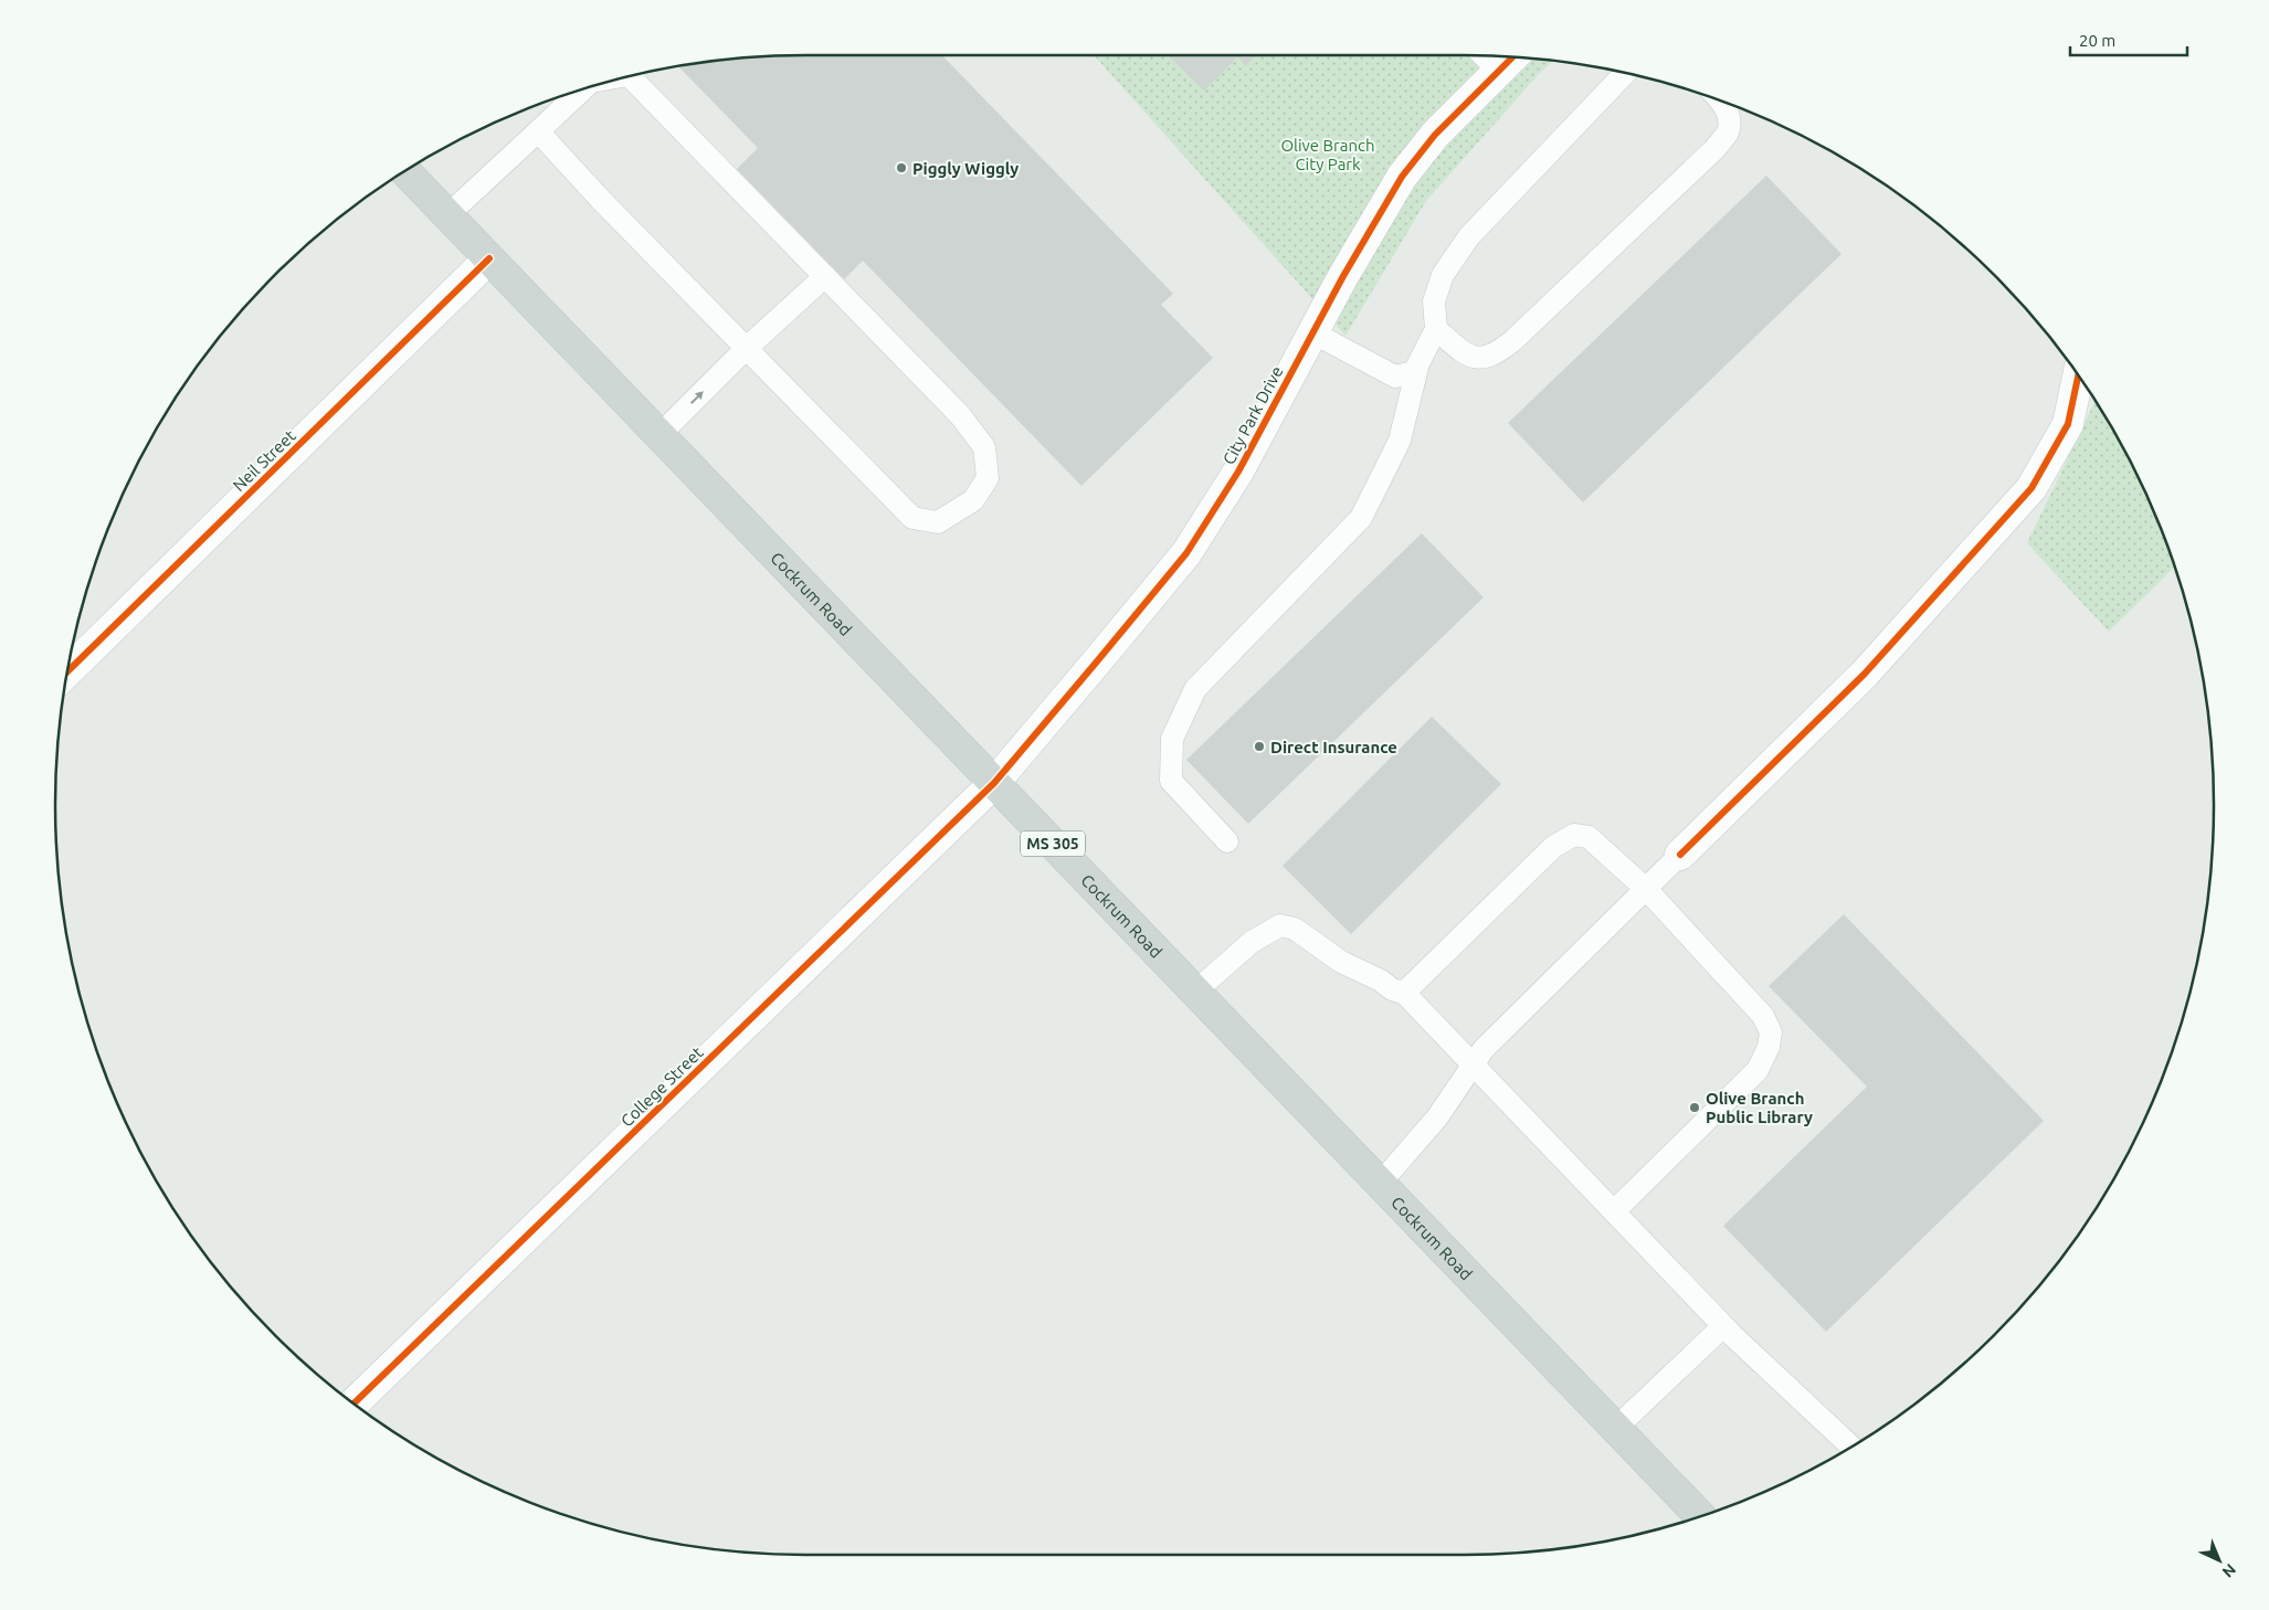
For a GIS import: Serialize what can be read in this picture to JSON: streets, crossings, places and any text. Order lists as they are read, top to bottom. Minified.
{"streets":{"main road":["Cockrum Road","MS 305"],"street":["City Park Drive","Neil Street","College Street"]},"crossings":[["City Park Drive","Cockrum Road"],["City Park Drive","College Street"],["Neil Street","Cockrum Road"],["Cockrum Road","College Street"]],"parks":["Olive Branch City Park"],"places":["Piggly Wiggly","Direct Insurance","Olive Branch Public Library"],"scale_bar":"20 m","north":"bottom right"}
